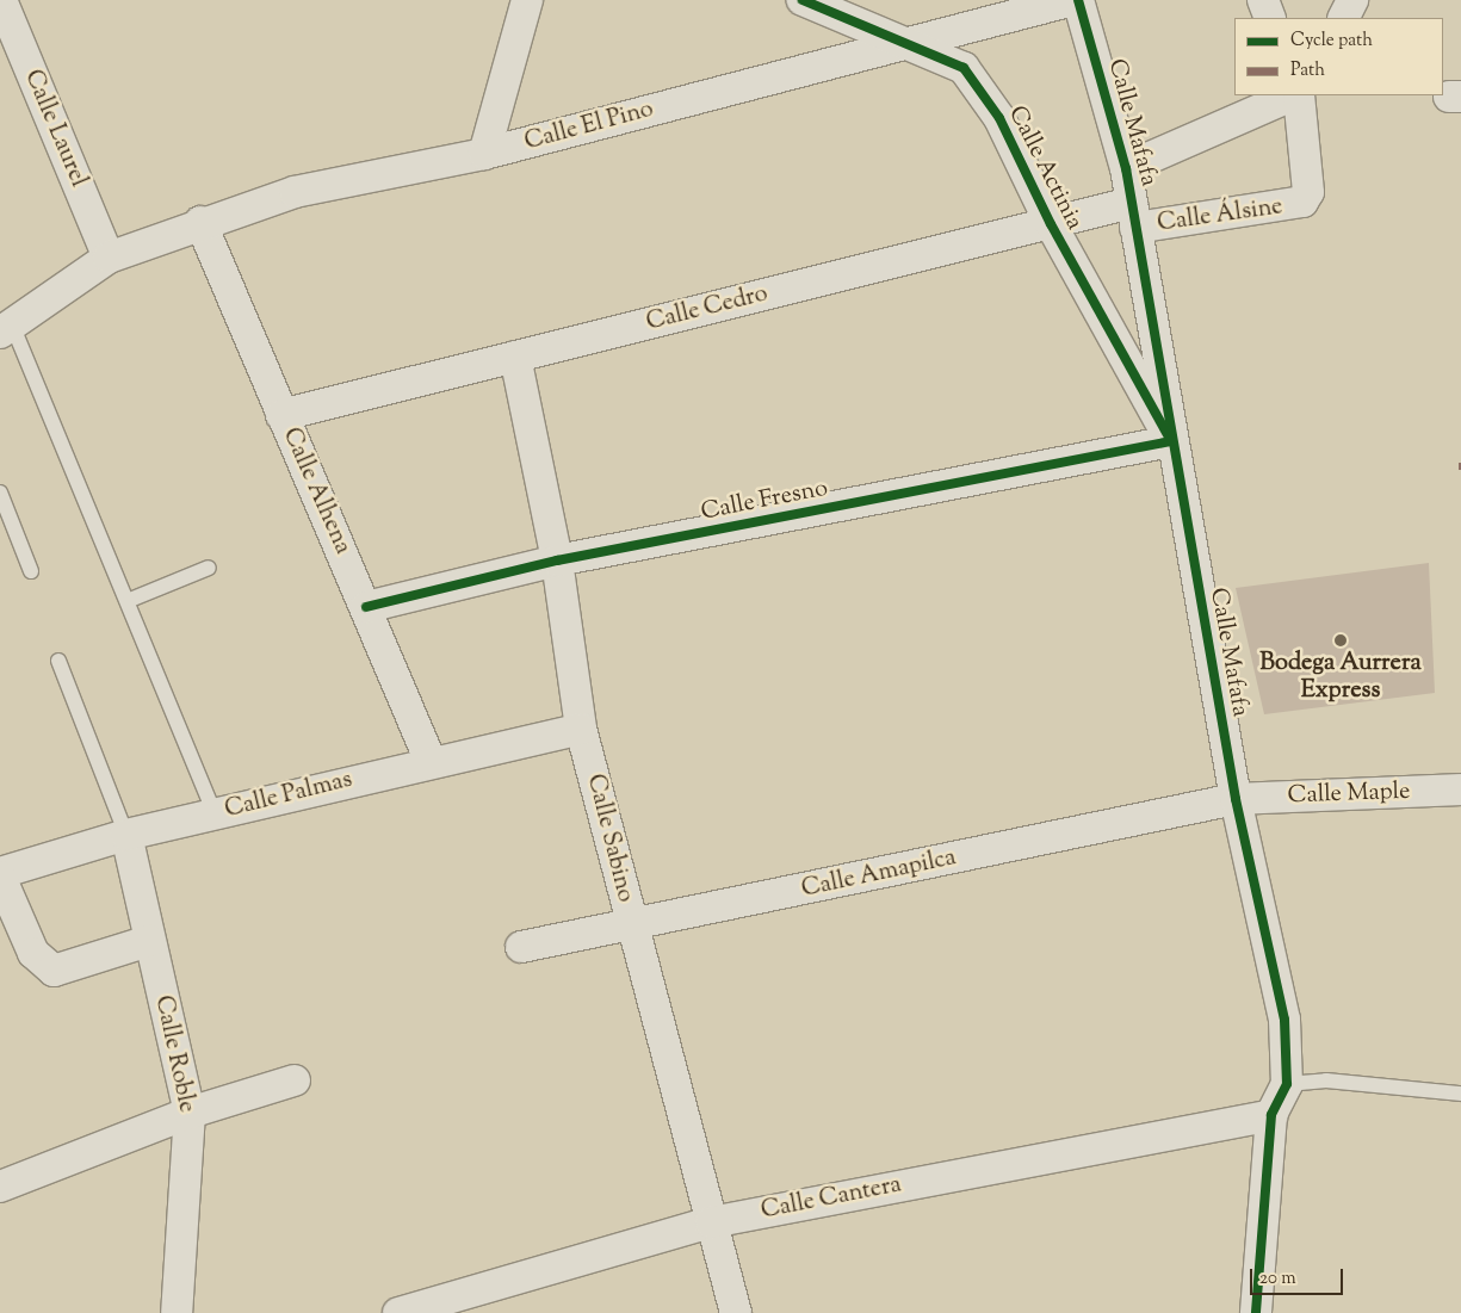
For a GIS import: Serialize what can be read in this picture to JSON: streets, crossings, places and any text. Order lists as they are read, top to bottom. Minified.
{"streets":{"street":["Calle Mafafa","Calle El Pino","Calle Laurel","Calle Actinia","Calle Álsine","Calle Cedro","Calle Alhena","Calle Fresno","Calle Maple","Calle Palmas","Calle Sabino","Calle Amapilca","Calle Roble","Calle Cantera"]},"crossings":[["Calle Mafafa","Calle Actinia"],["Calle Mafafa","Calle Álsine"],["Calle Mafafa","Calle Cedro"],["Calle Mafafa","Calle Fresno"],["Calle Mafafa","Calle Maple"],["Calle Mafafa","Calle Amapilca"],["Calle Mafafa","Calle Cantera"],["Calle El Pino","Calle Laurel"],["Calle El Pino","Calle Actinia"],["Calle El Pino","Calle Alhena"],["Calle Actinia","Calle Cedro"],["Calle Actinia","Calle Fresno"],["Calle Álsine","Calle Cedro"],["Calle Cedro","Calle Alhena"],["Calle Cedro","Calle Sabino"],["Calle Alhena","Calle Fresno"],["Calle Alhena","Calle Palmas"],["Calle Fresno","Calle Sabino"],["Calle Maple","Calle Amapilca"],["Calle Palmas","Calle Sabino"],["Calle Palmas","Calle Roble"],["Calle Sabino","Calle Amapilca"],["Calle Sabino","Calle Cantera"]],"places":["Bodega Aurrera Express"],"legend":["Cycle path","Path"],"scale_bar":"20 m"}
